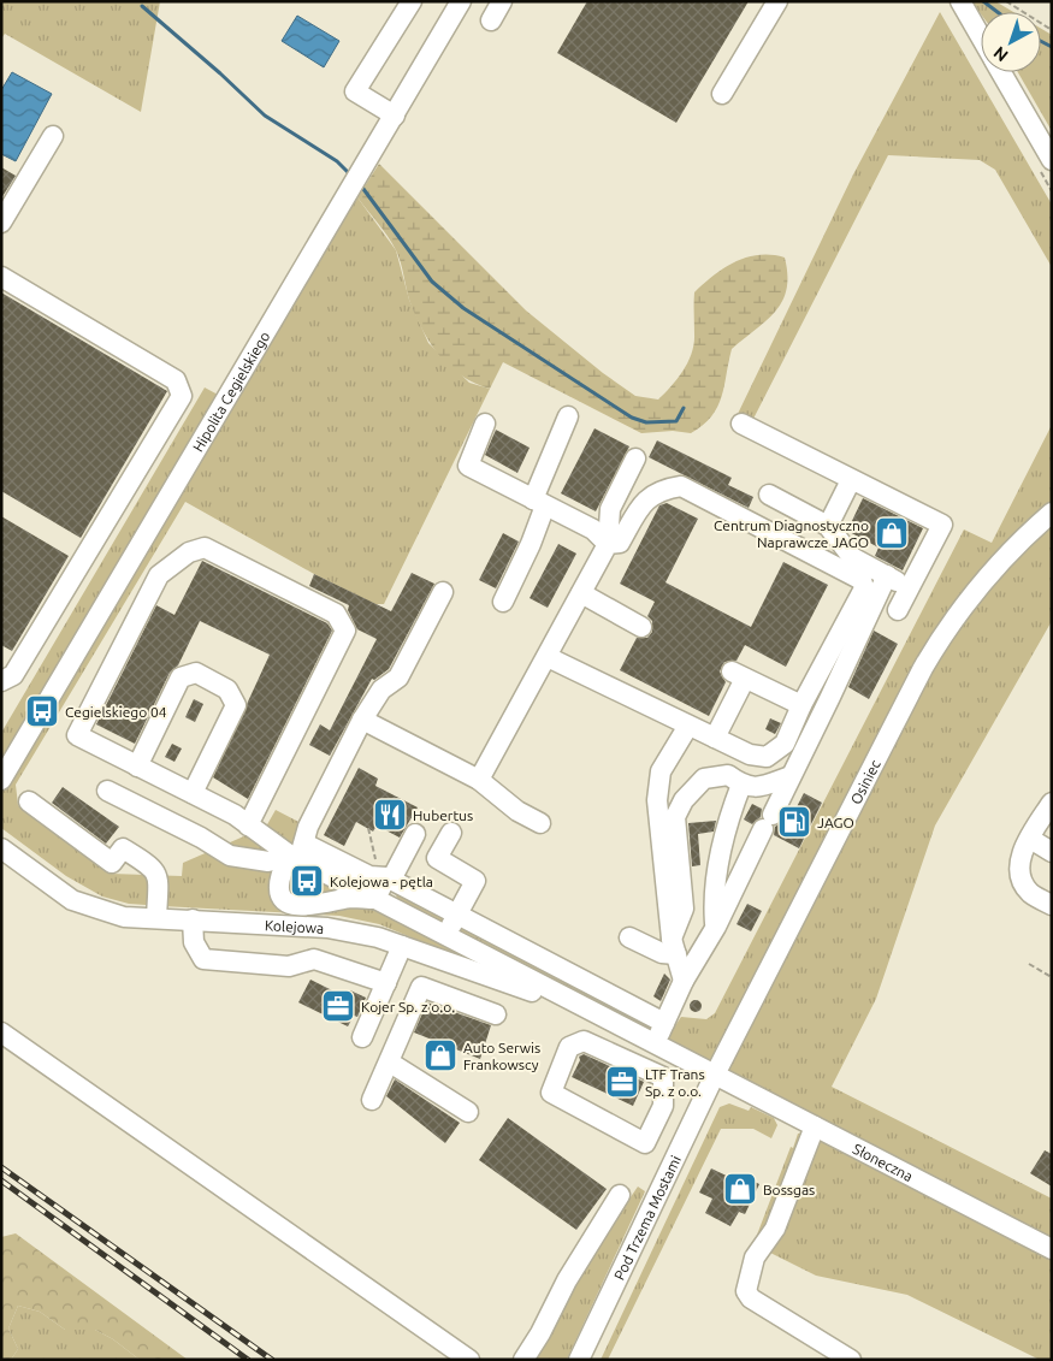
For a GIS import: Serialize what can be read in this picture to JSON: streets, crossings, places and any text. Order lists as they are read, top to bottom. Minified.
{"streets":{"street":["Hipolita Cegielskiego","Osiniec","Kolejowa","Słoneczna","Pod Trzema Mostami"]},"crossings":[["Osiniec","Kolejowa"],["Osiniec","Słoneczna"],["Osiniec","Pod Trzema Mostami"],["Kolejowa","Słoneczna"],["Kolejowa","Pod Trzema Mostami"],["Słoneczna","Pod Trzema Mostami"]],"places":{"shop":["Centrum Diagnostyczno Naprawcze JAGO","Auto Serwis Frankowscy","Bossgas"],"bus stop":["Cegielskiego 04","Kolejowa - pętla"],"restaurant":["Hubertus"],"fuel station":["JAGO"],"office":["Kojer Sp. z o.o.","LTF Trans Sp. z o.o."]},"north":"bottom left"}
